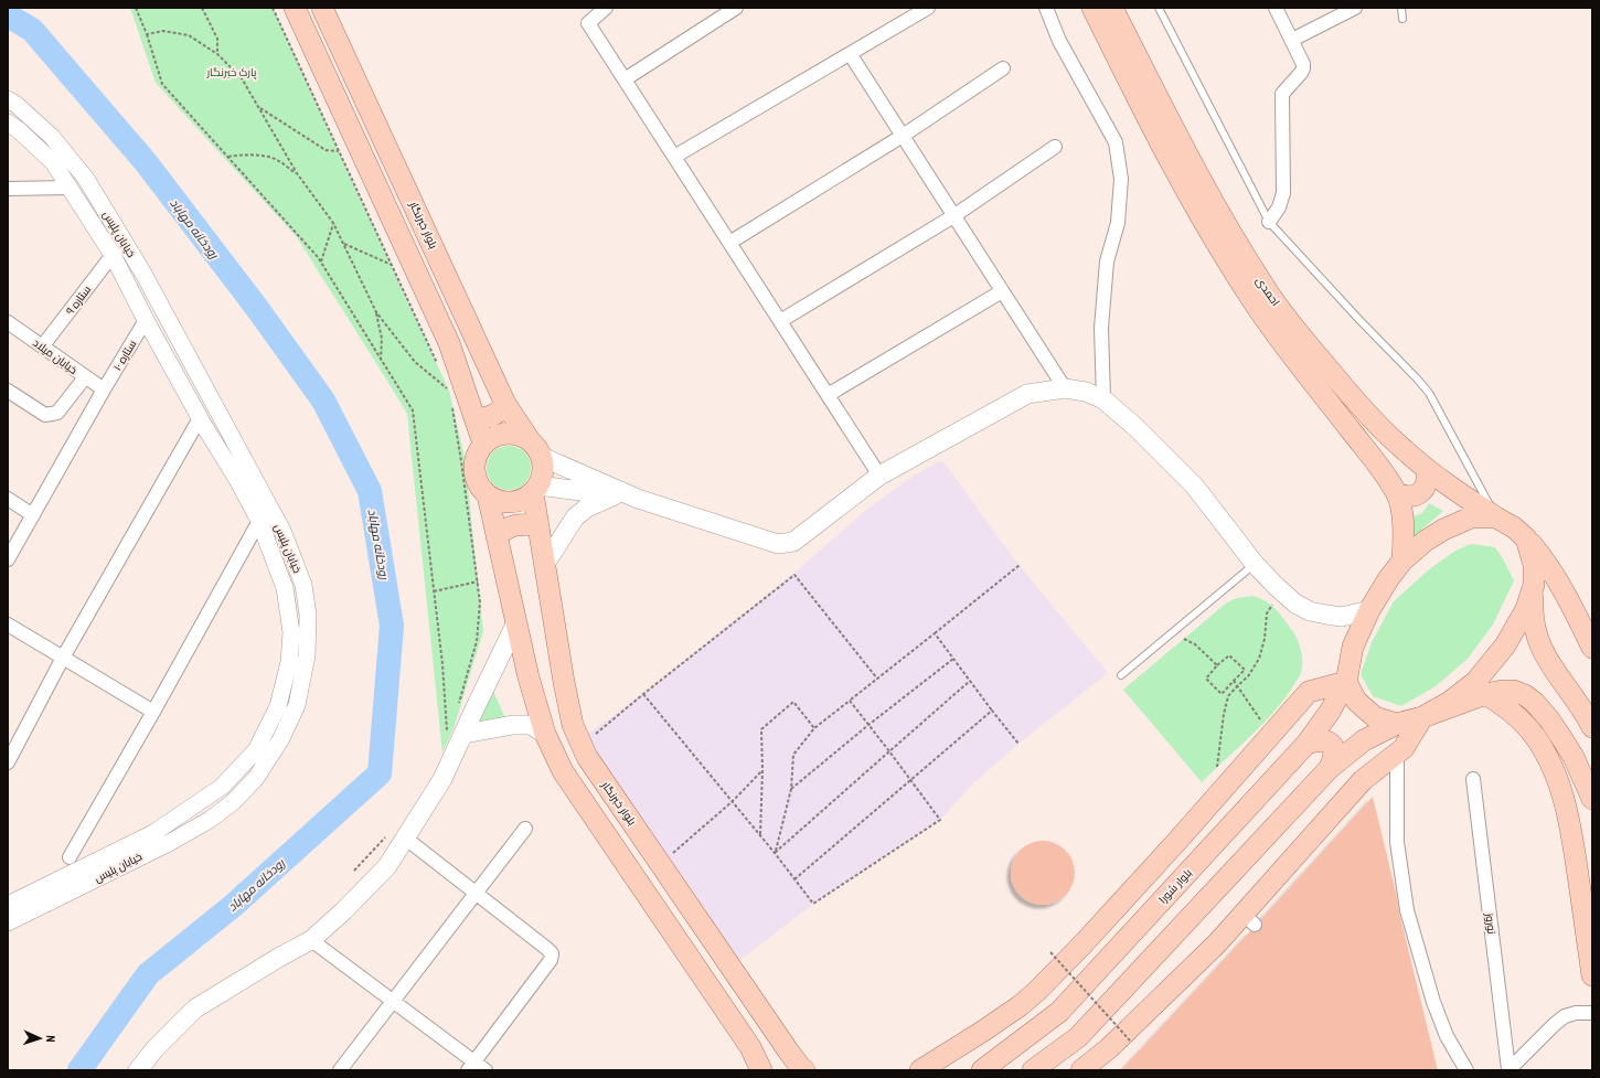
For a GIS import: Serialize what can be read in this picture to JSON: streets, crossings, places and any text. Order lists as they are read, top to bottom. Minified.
{"streets":{"main road":["بلوار خبرنگار","احمدی","بلوار شورا"],"street":["خیابان پلیس","ستاره ۹","ستاره ۱۰","خیابان میلاد","نوروز"]},"crossings":[["خیابان پلیس","ستاره ۹"],["خیابان پلیس","ستاره ۱۰"],["احمدی","بلوار شورا"],["ستاره ۹","خیابان میلاد"],["ستاره ۱۰","خیابان میلاد"]],"water":["رودخانه مهاباد"],"parks":["پارک خبرنگار"],"north":"right"}
